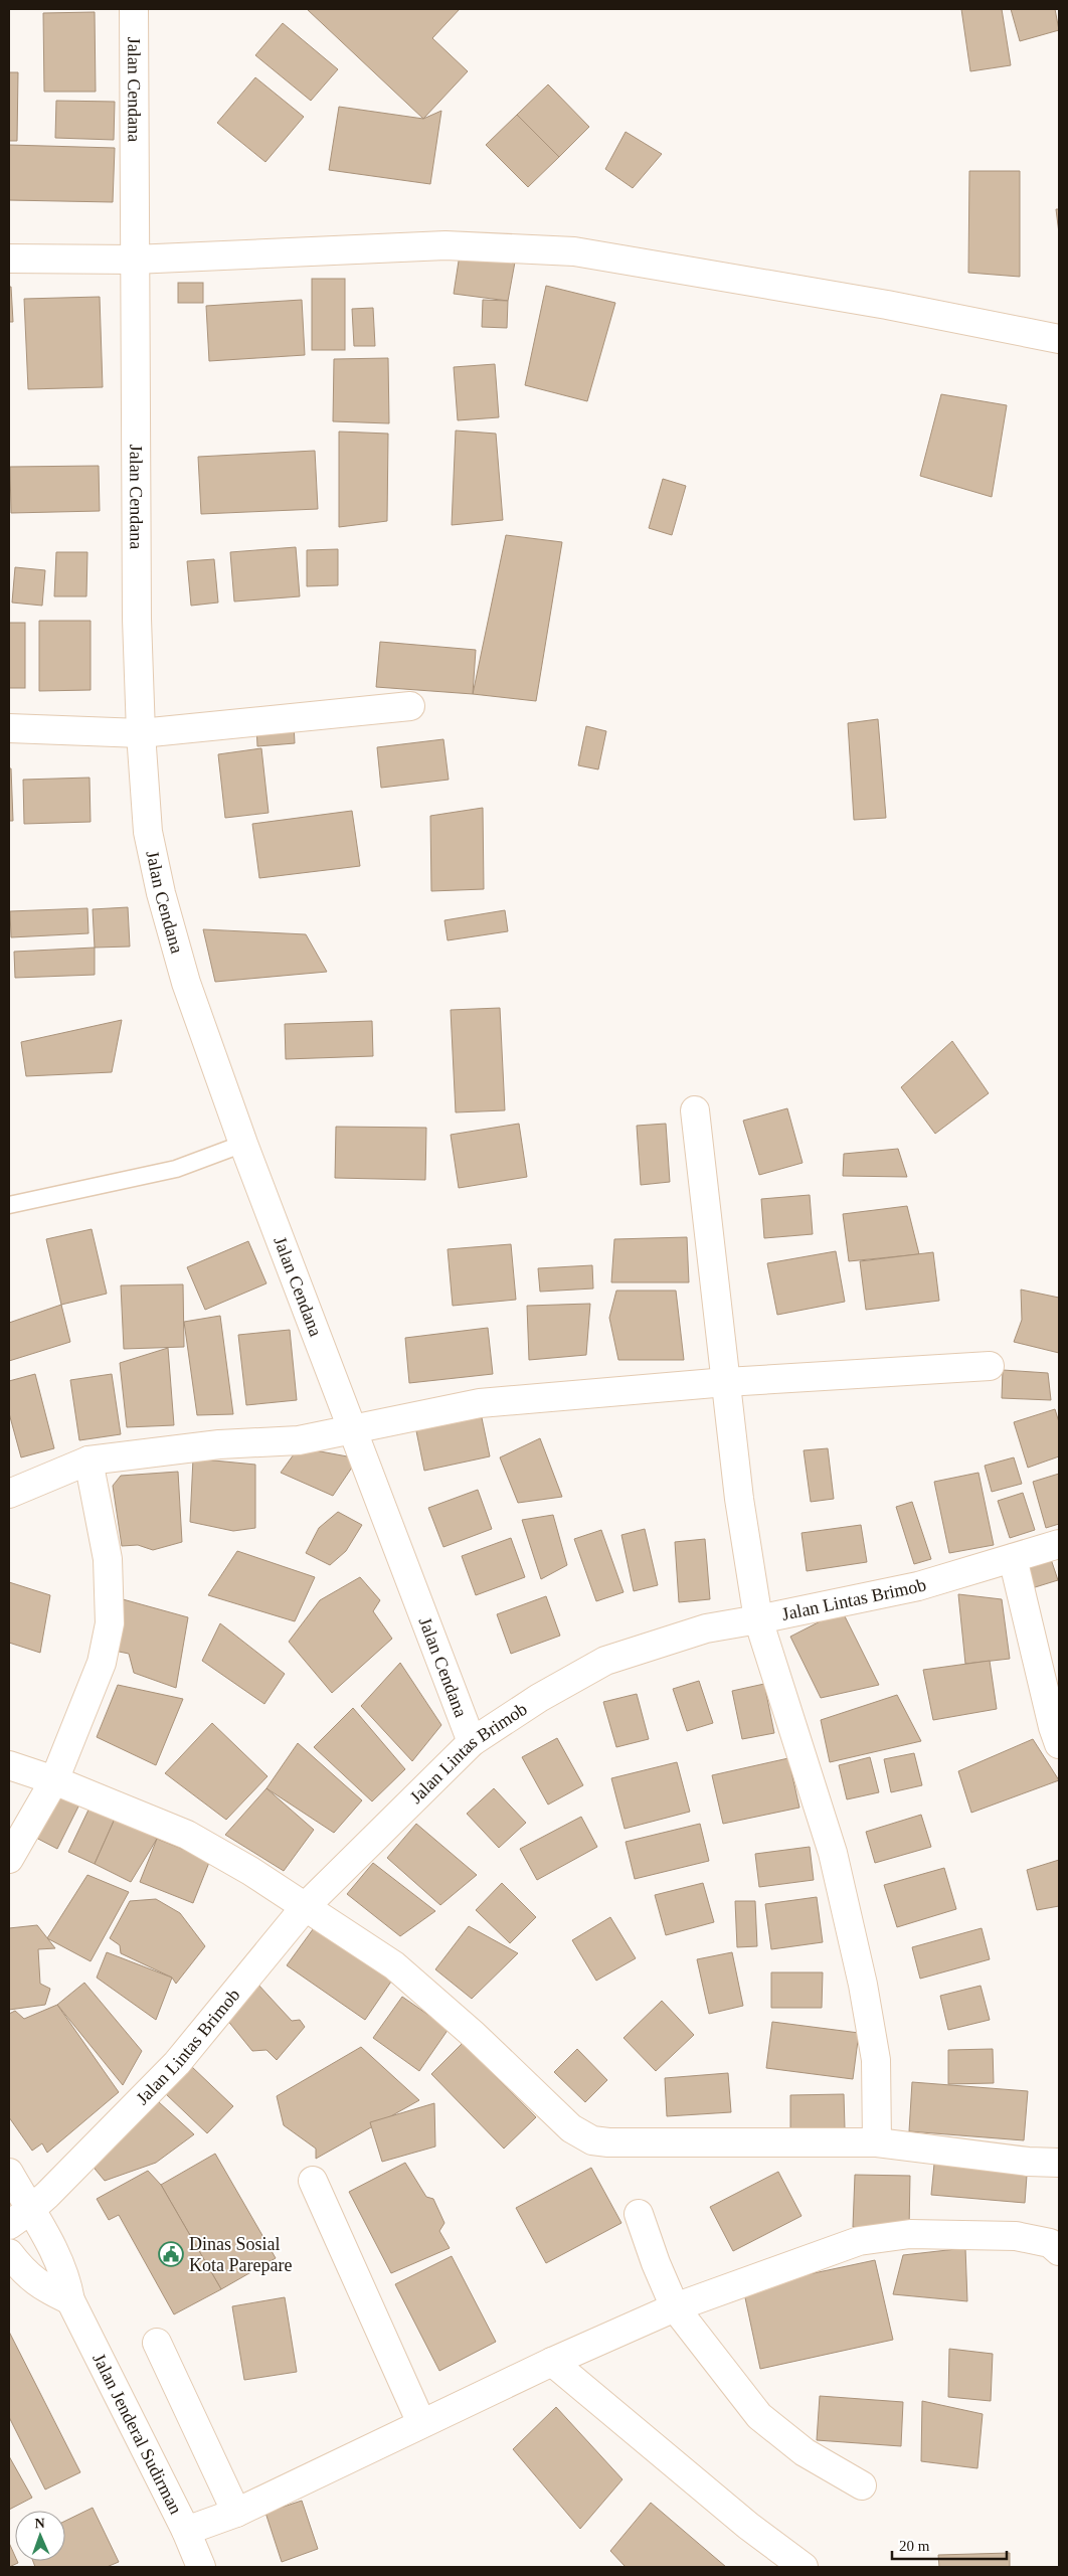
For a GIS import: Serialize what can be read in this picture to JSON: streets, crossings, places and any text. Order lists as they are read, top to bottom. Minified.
{"streets":{"street":["Jalan Cendana","Jalan Lintas Brimob","Jalan Jenderal Sudirman"]},"crossings":[["Jalan Cendana","Jalan Lintas Brimob"],["Jalan Lintas Brimob","Jalan Jenderal Sudirman"]],"places":{"public building":["Dinas Sosial Kota Parepare"]},"scale_bar":"20 m","north":"top"}
